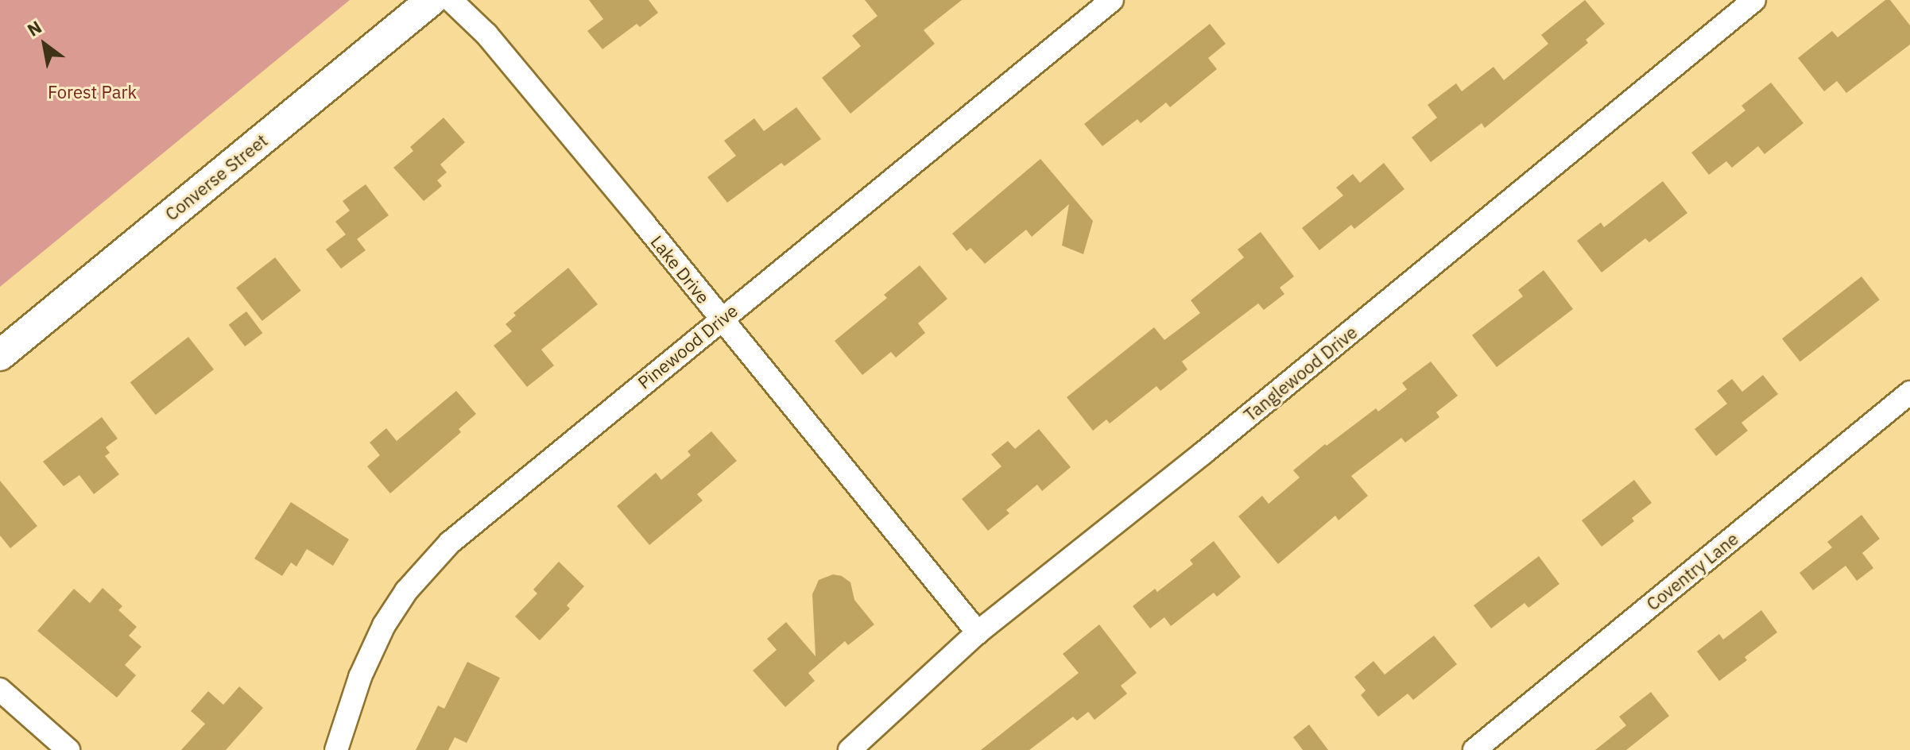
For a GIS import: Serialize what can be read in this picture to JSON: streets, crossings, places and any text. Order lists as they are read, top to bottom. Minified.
{"streets":{"main road":["Converse Street"],"street":["Lake Drive","Pinewood Drive","Tanglewood Drive","Coventry Lane"]},"crossings":[["Lake Drive","Pinewood Drive"],["Lake Drive","Tanglewood Drive"]],"parks":["Forest Park"],"north":"top left"}
